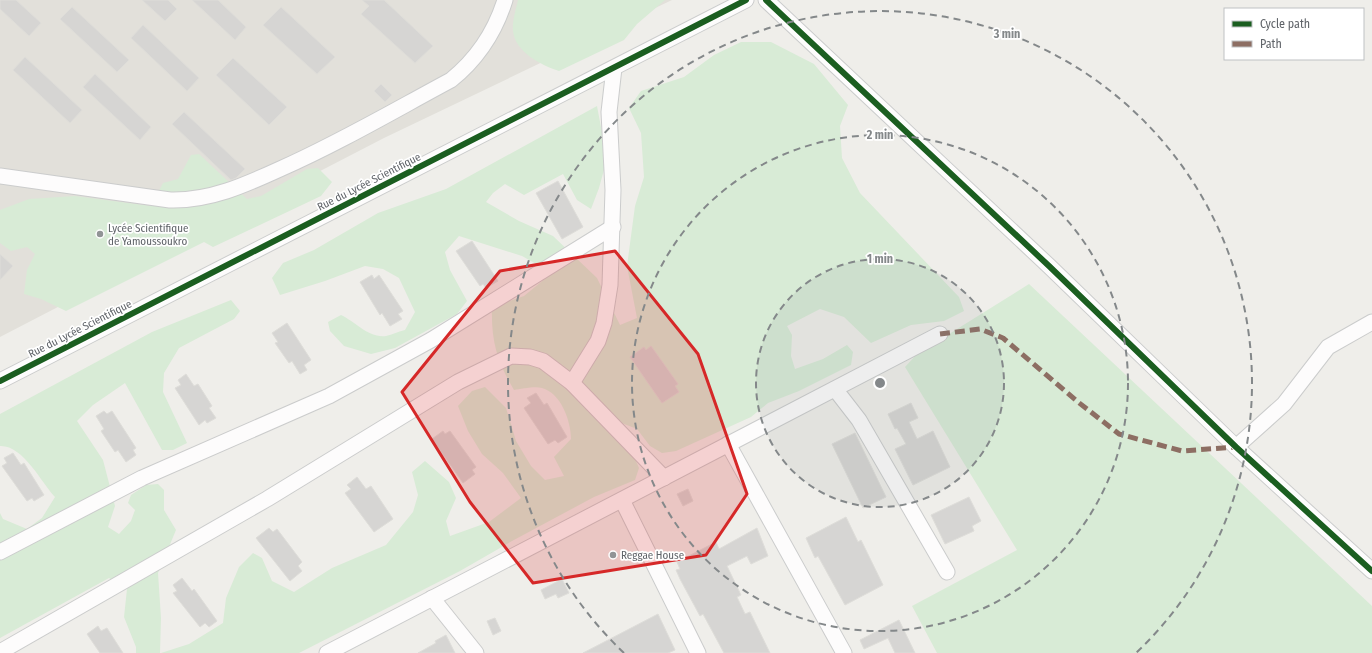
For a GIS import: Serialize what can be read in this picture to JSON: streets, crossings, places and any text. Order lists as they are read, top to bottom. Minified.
{"streets":{"street":["Rue du Lycée Scientifique"]},"places":["Lycée Scientifique de Yamoussoukro","Reggae House"],"legend":["Cycle path","Path"],"rings":["3 min","2 min","1 min"]}
